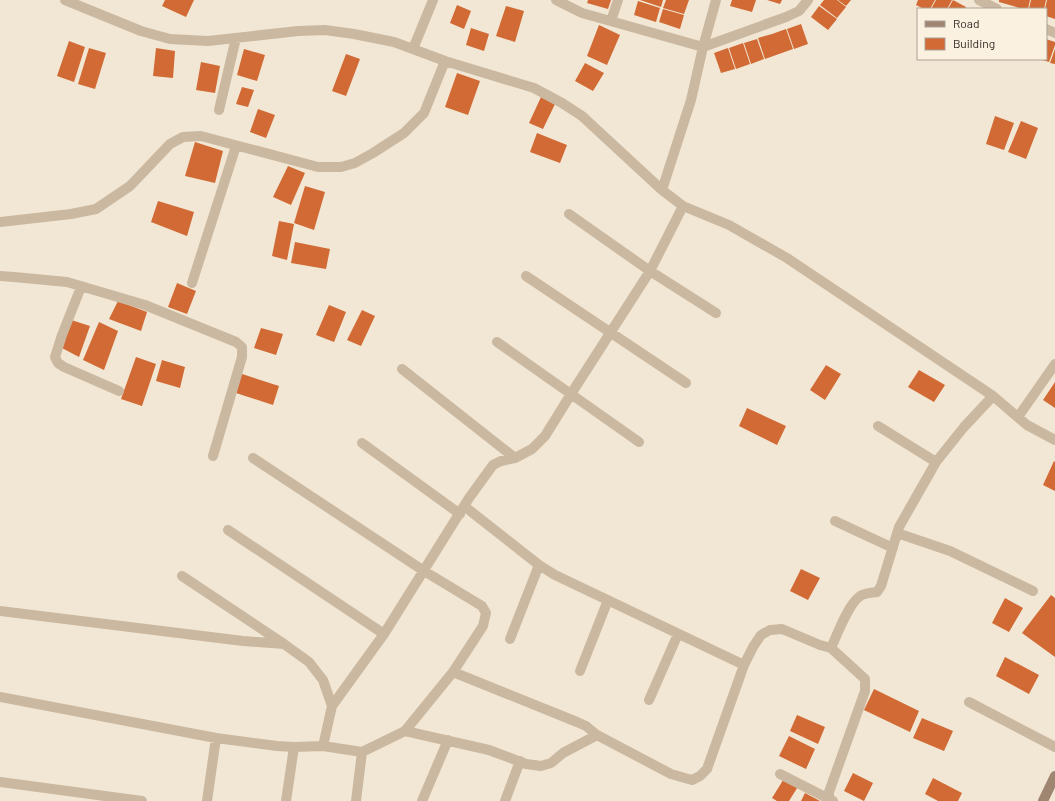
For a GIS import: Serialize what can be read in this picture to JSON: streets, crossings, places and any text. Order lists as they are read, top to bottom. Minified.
{"legend":["Road","Building"]}
